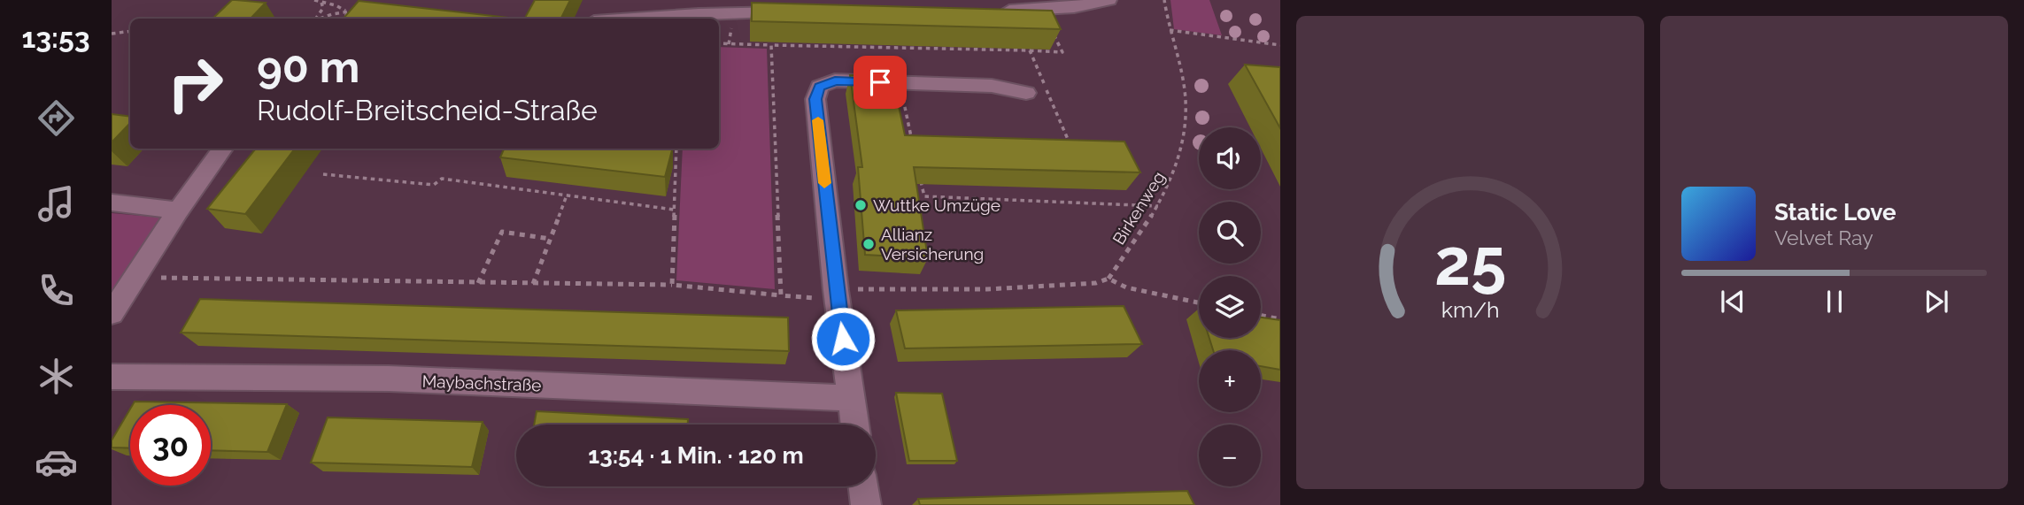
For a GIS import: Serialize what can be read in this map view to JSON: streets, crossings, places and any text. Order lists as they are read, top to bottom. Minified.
{"streets":{"street":["Maybachstraße"],"path":["Birkenweg"]},"places":["Wuttke Umzüge","Allianz Versicherung"],"page":{"tabs":"13:53","turn":["90 m","Rudolf-Breitscheid-Straße"],"map_buttons":["+","−"],"song":["Static Love","Velvet Ray"],"limit":"30","trip":"13:54 · 1 Min. · 120 m","gauge":["25","km/h"]}}
